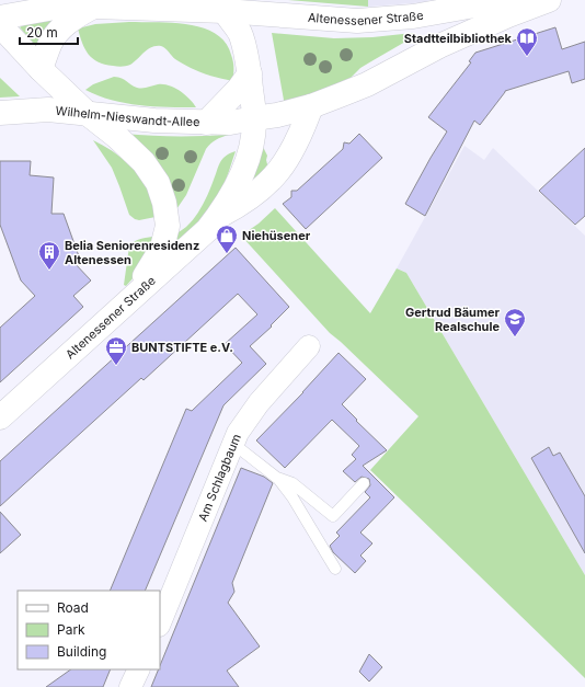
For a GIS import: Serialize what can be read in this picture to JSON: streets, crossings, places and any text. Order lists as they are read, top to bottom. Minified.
{"streets":{"main road":["Altenessener Straße","Wilhelm-Nieswandt-Allee"],"street":["Am Schlagbaum"]},"crossings":[["Altenessener Straße","Wilhelm-Nieswandt-Allee"]],"places":{"library":["Stadtteilbibliothek"],"shop":["Niehüsener"],"building":["Belia Seniorenresidenz Altenessen"],"school or university":["Gertrud Bäumer Realschule"],"office":["BUNTSTIFTE e.V."]},"legend":["Road","Park","Building"],"scale_bar":"20 m"}
